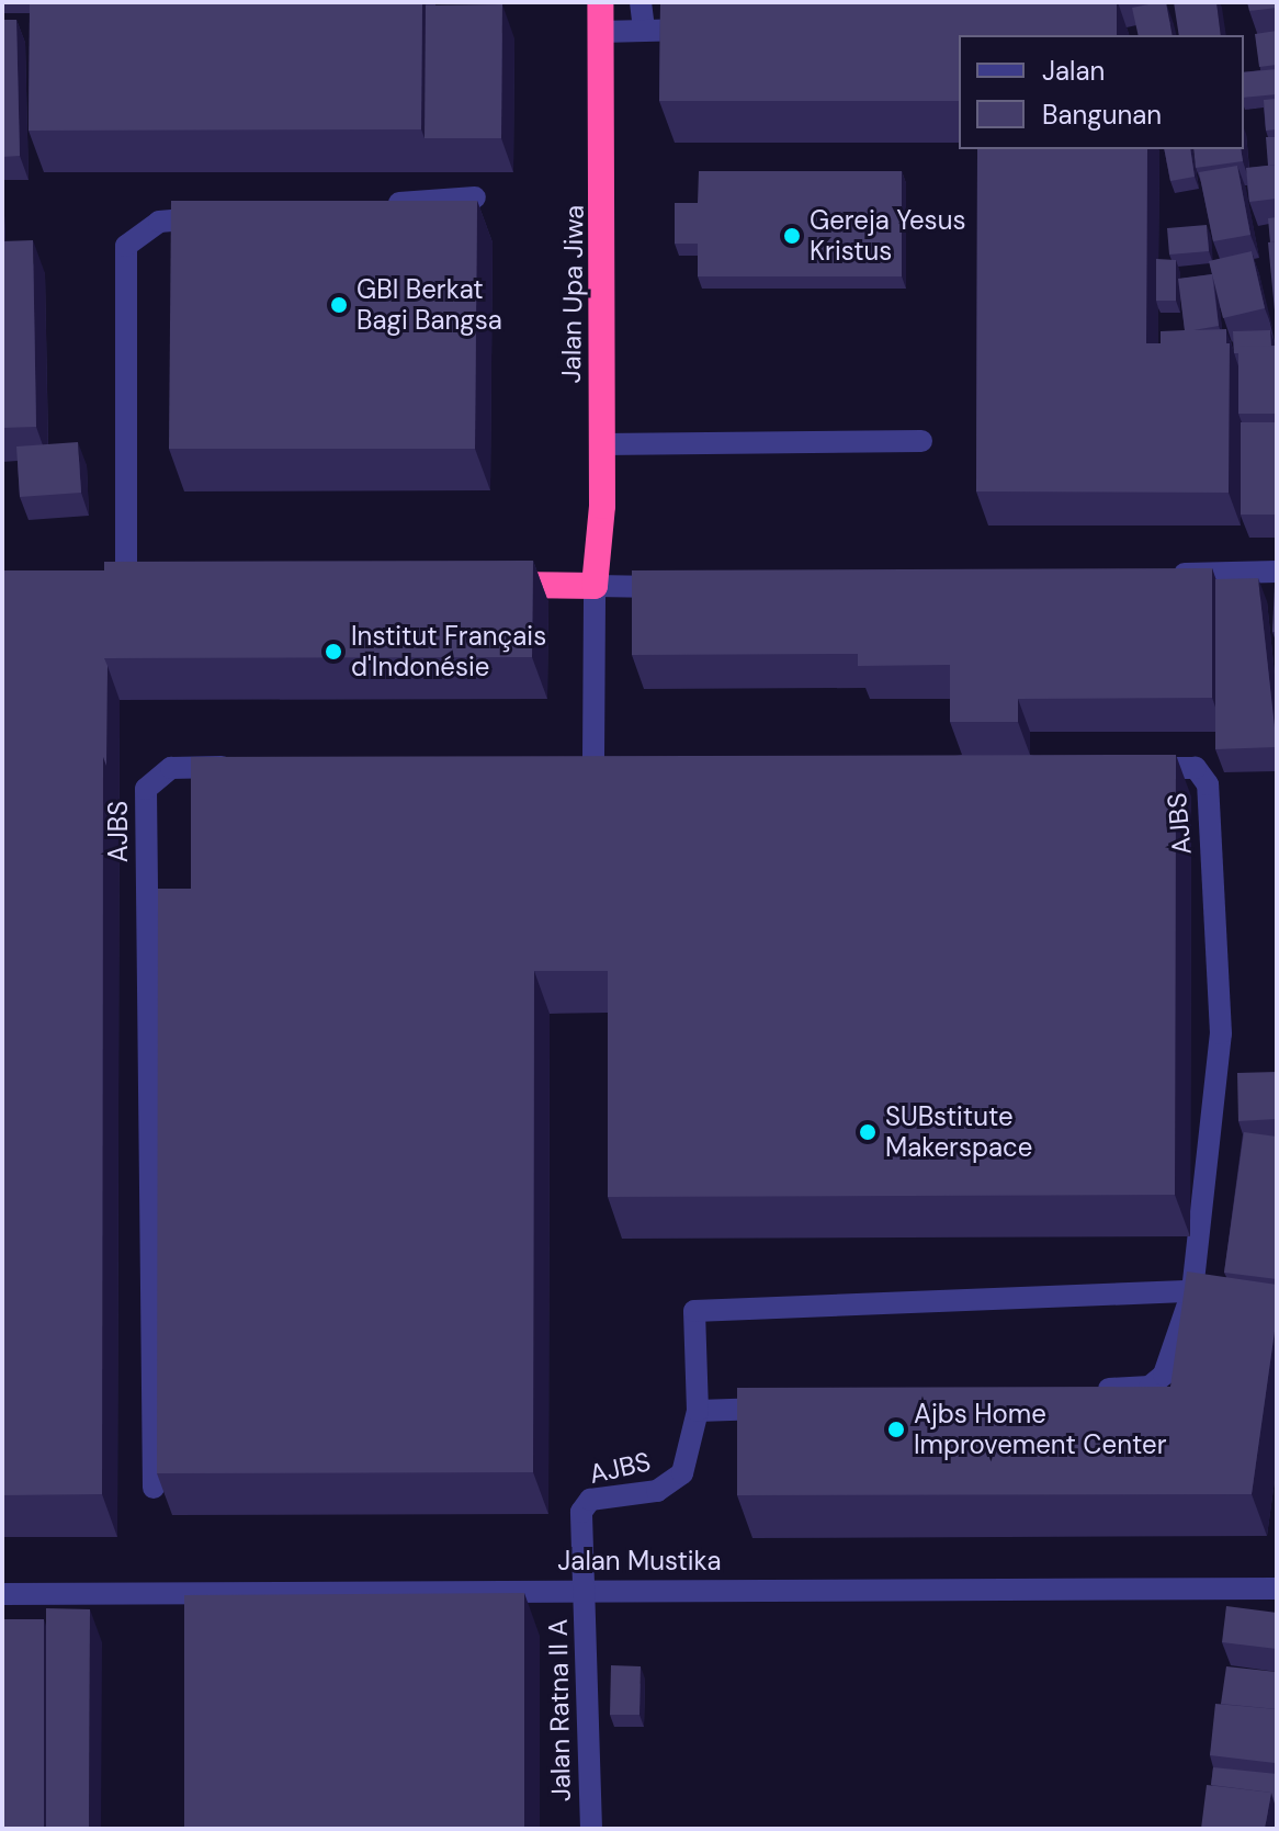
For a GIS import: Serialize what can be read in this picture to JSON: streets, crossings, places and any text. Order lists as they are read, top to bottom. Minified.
{"streets":{"highway":["Jalan Upa Jiwa"],"street":["AJBS","Jalan Mustika","Jalan Ratna II A"]},"crossings":[["AJBS","Jalan Mustika"],["AJBS","Jalan Ratna II A"],["Jalan Mustika","Jalan Ratna II A"]],"places":["Gereja Yesus Kristus","GBI Berkat Bagi Bangsa","Institut Français d'Indonésie","SUBstitute Makerspace","Ajbs Home Improvement Center"],"legend":["Jalan","Bangunan"]}
